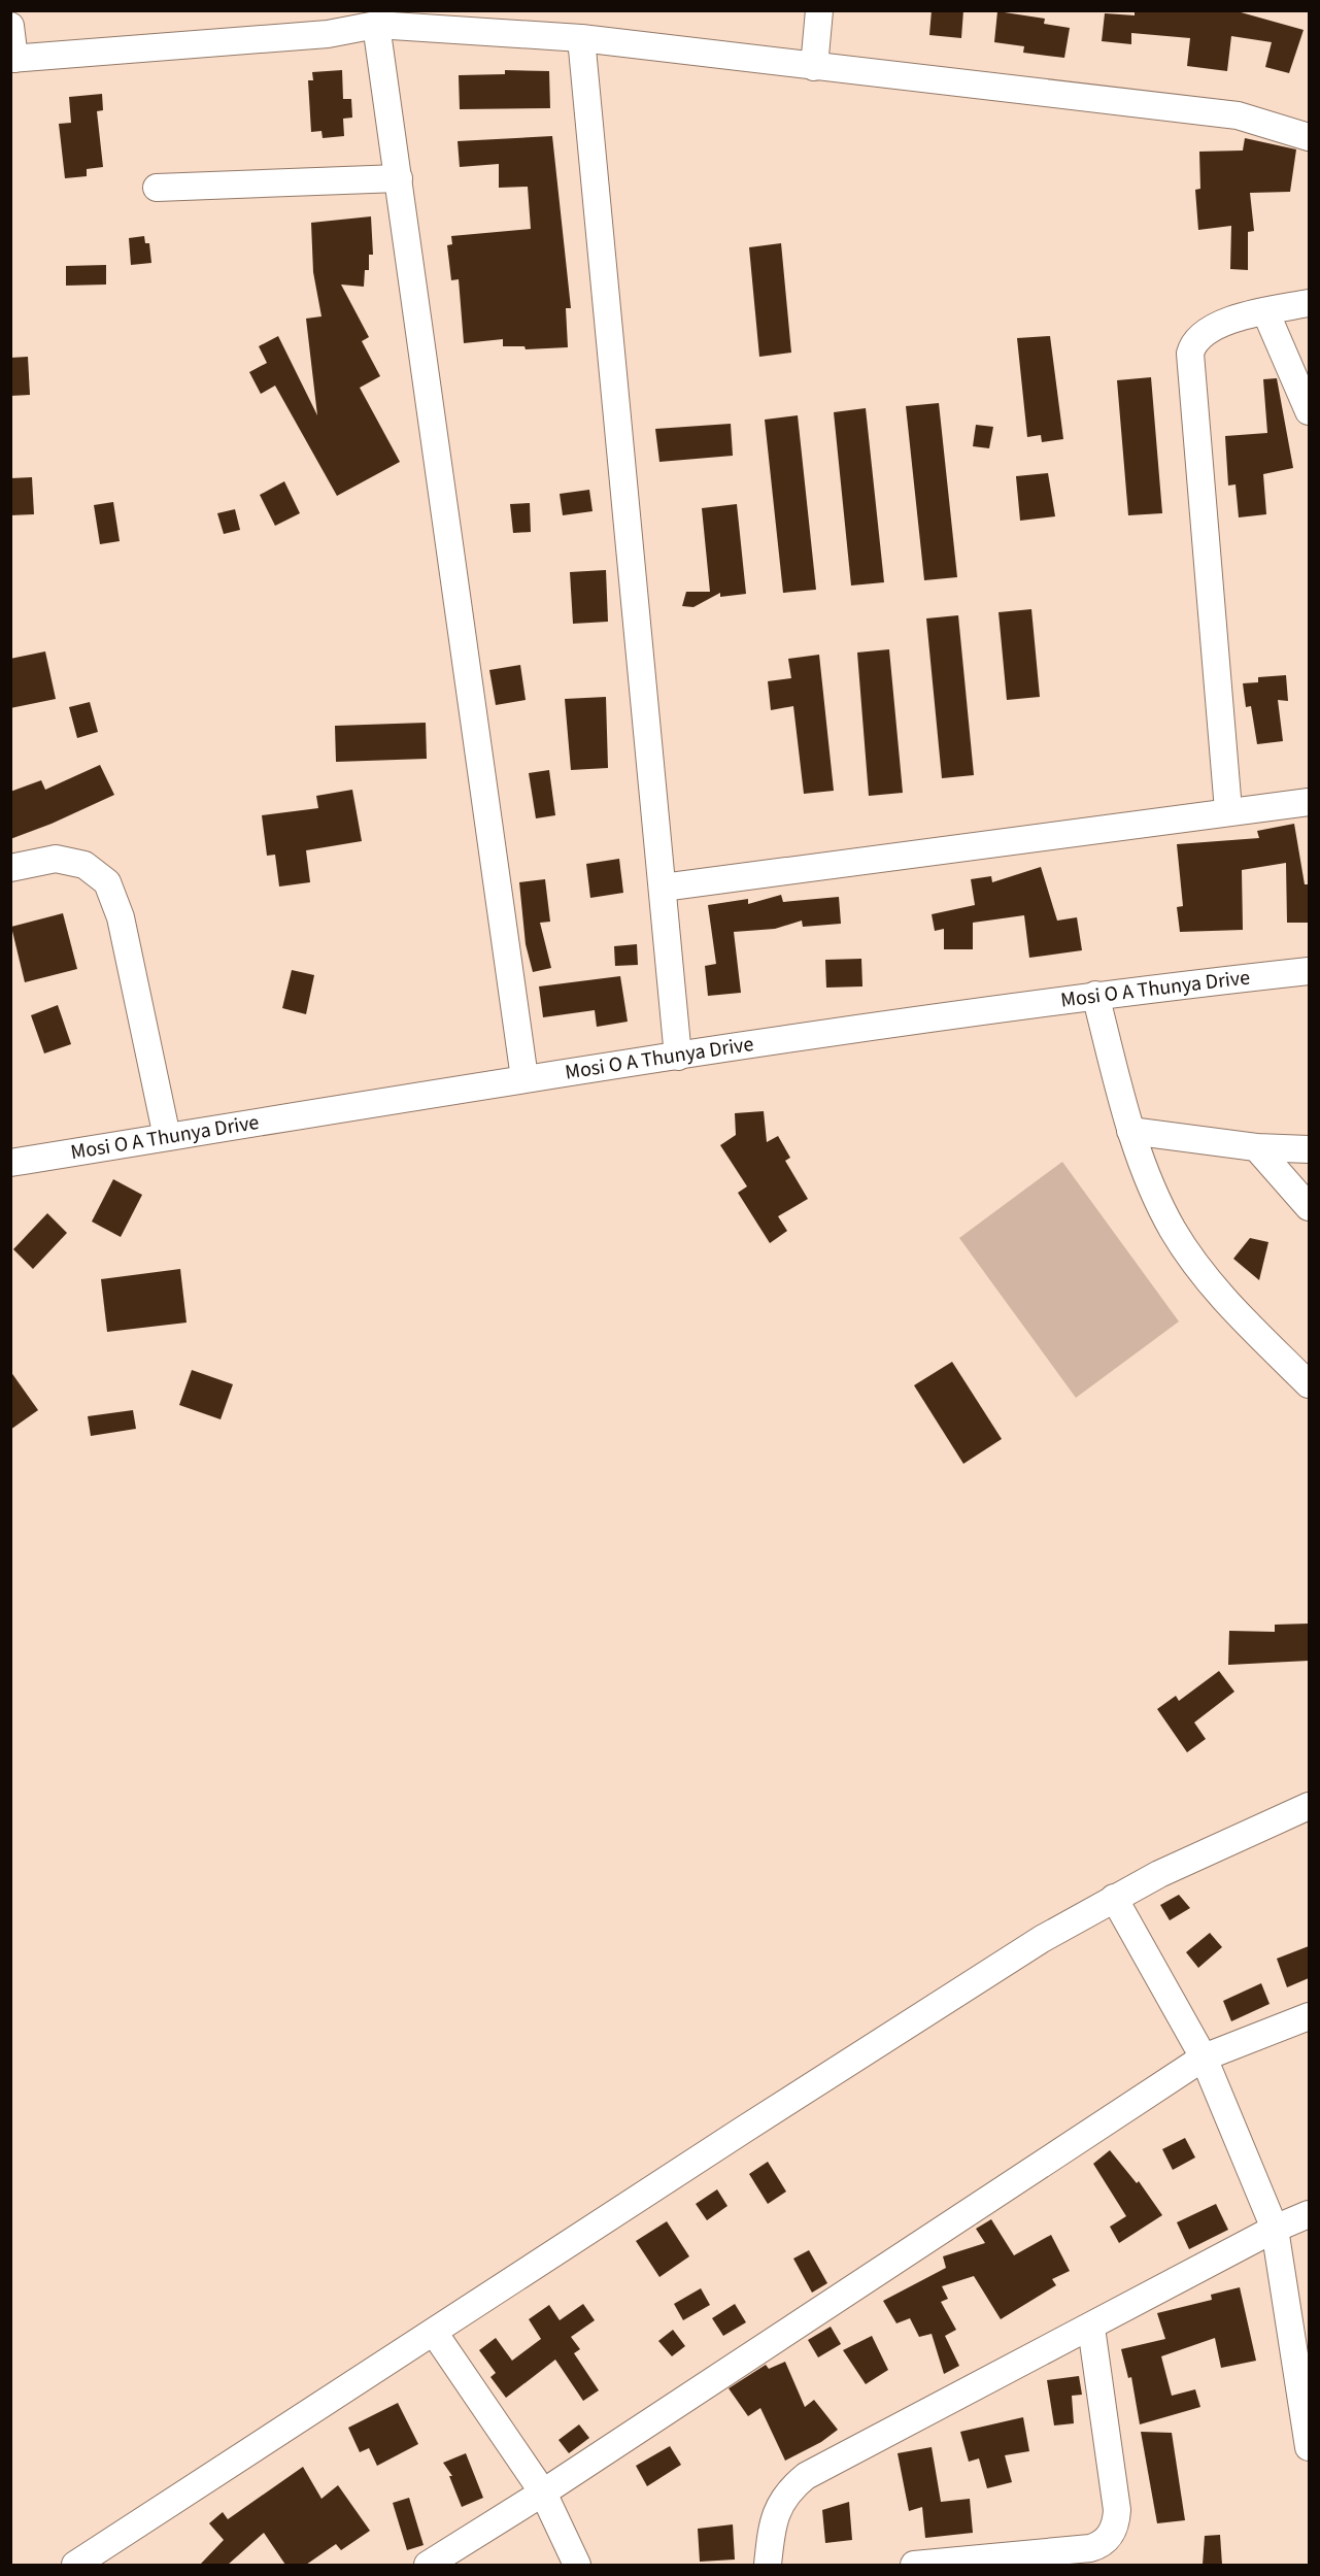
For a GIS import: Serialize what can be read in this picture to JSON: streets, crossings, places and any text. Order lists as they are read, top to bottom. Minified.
{"streets":{"street":["Mosi O A Thunya Drive"]}}
